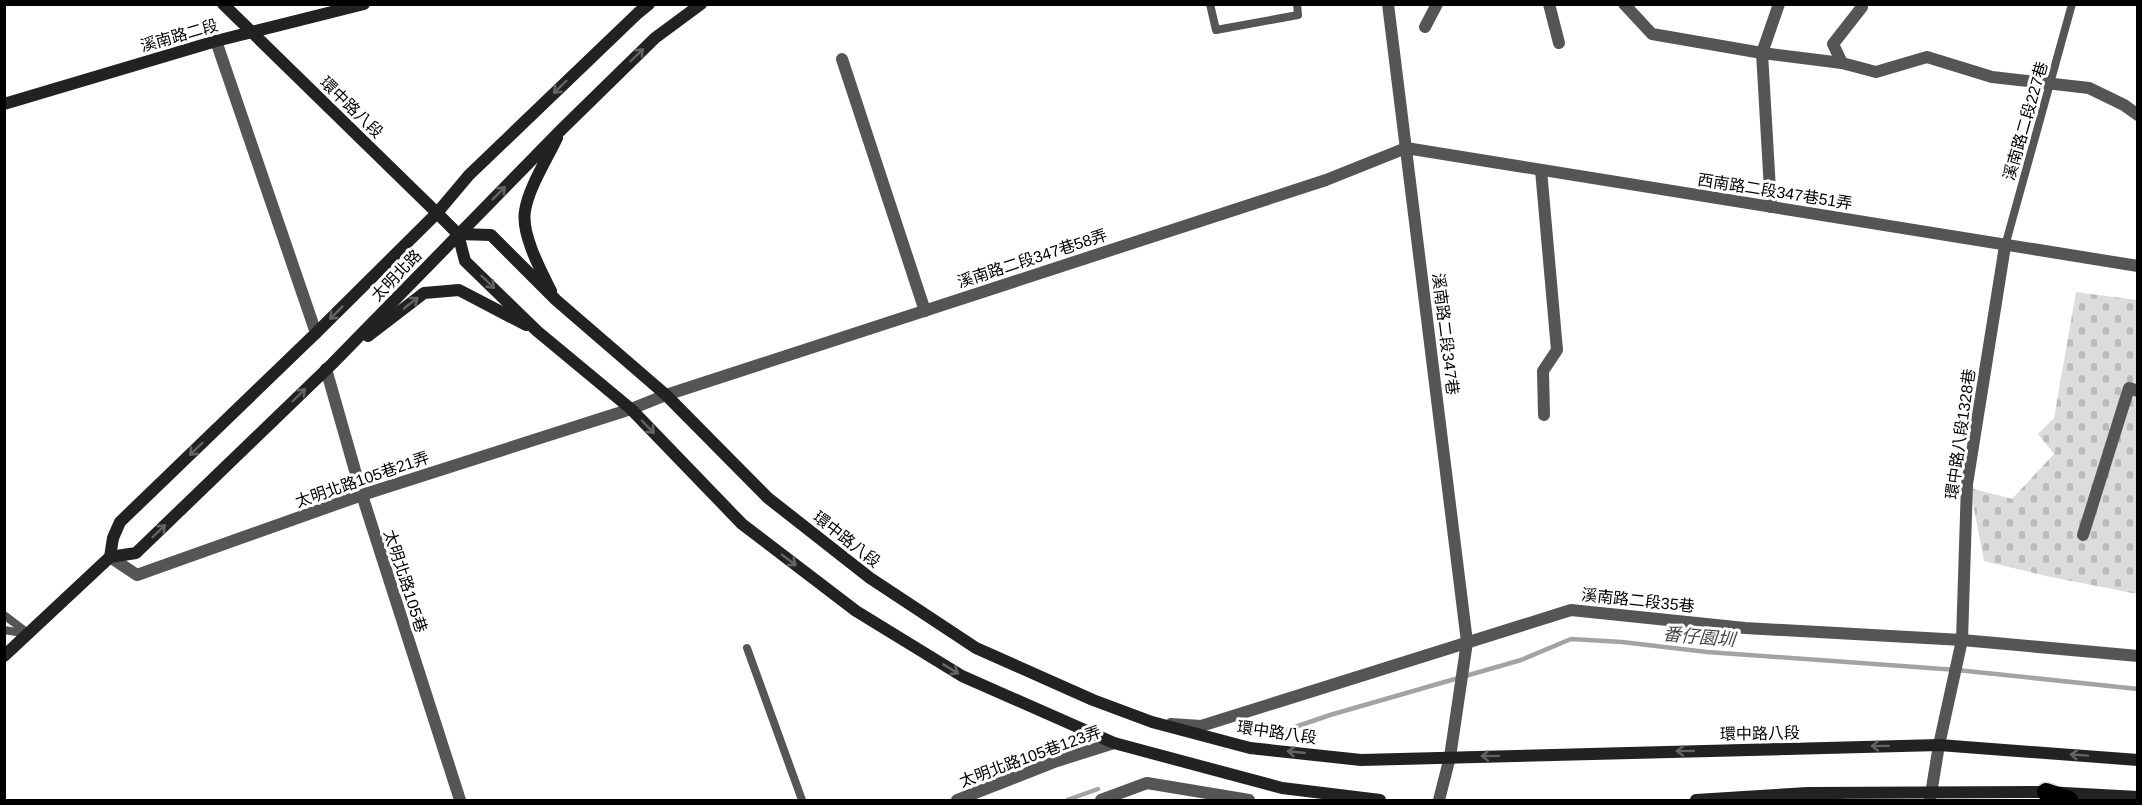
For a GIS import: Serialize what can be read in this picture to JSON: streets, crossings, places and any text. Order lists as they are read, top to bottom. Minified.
{"streets":{"street":["溪南路二段","環中路八段","西南路二段347巷51弄","溪南路二段347巷58弄","太明北路","溪南路二段347巷","環中路八段1328巷","太明北路105巷21弄","太明北路105巷","溪南路二段35巷","太明北路105巷123弄"],"lane":["溪南路二段227巷"]},"crossings":[["溪南路二段","環中路八段"],["環中路八段","溪南路二段347巷58弄"],["環中路八段","太明北路"],["環中路八段","溪南路二段347巷"],["環中路八段","環中路八段1328巷"],["環中路八段","太明北路105巷21弄"],["環中路八段","太明北路105巷"],["環中路八段","溪南路二段35巷"],["環中路八段","太明北路105巷123弄"],["溪南路二段227巷","西南路二段347巷51弄"],["溪南路二段227巷","環中路八段1328巷"],["西南路二段347巷51弄","溪南路二段347巷58弄"],["西南路二段347巷51弄","溪南路二段347巷"],["西南路二段347巷51弄","環中路八段1328巷"],["溪南路二段347巷58弄","溪南路二段347巷"],["溪南路二段347巷58弄","太明北路105巷21弄"],["太明北路","太明北路105巷21弄"],["太明北路","太明北路105巷"],["溪南路二段347巷","溪南路二段35巷"],["環中路八段1328巷","溪南路二段35巷"],["太明北路105巷21弄","太明北路105巷"]],"water":["番仔園圳"]}
